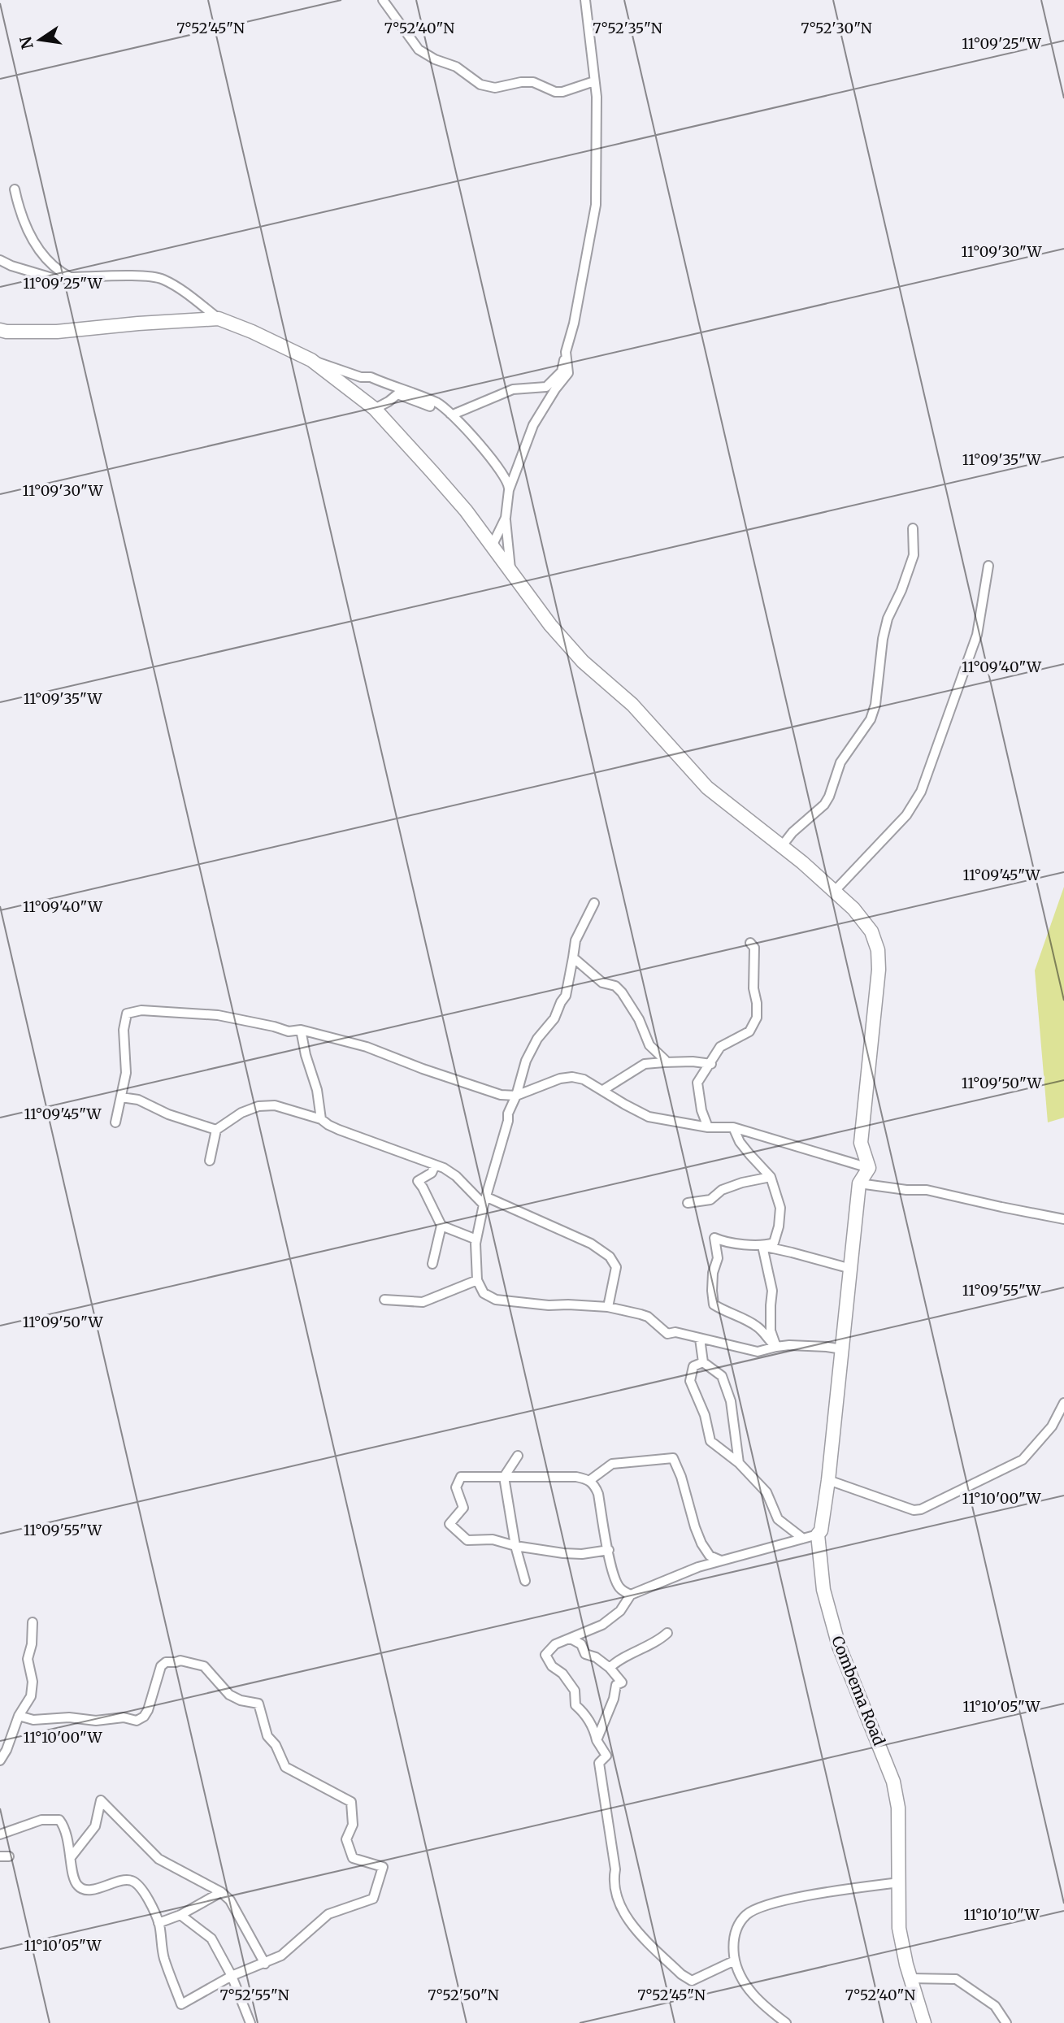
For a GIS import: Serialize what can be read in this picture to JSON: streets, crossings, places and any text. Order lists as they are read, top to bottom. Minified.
{"streets":{"street":["Combema Road"]},"north":"left","coordinates":["7°52'45\"N","7°52'40\"N","7°52'35\"N","7°52'30\"N","11°09'25\"W","11°09'30\"W","11°09'35\"W","11°09'40\"W","11°09'45\"W","11°09'50\"W","11°09'55\"W","11°10'00\"W","11°10'05\"W","11°10'10\"W","7°52'55\"N","7°52'50\"N"]}
